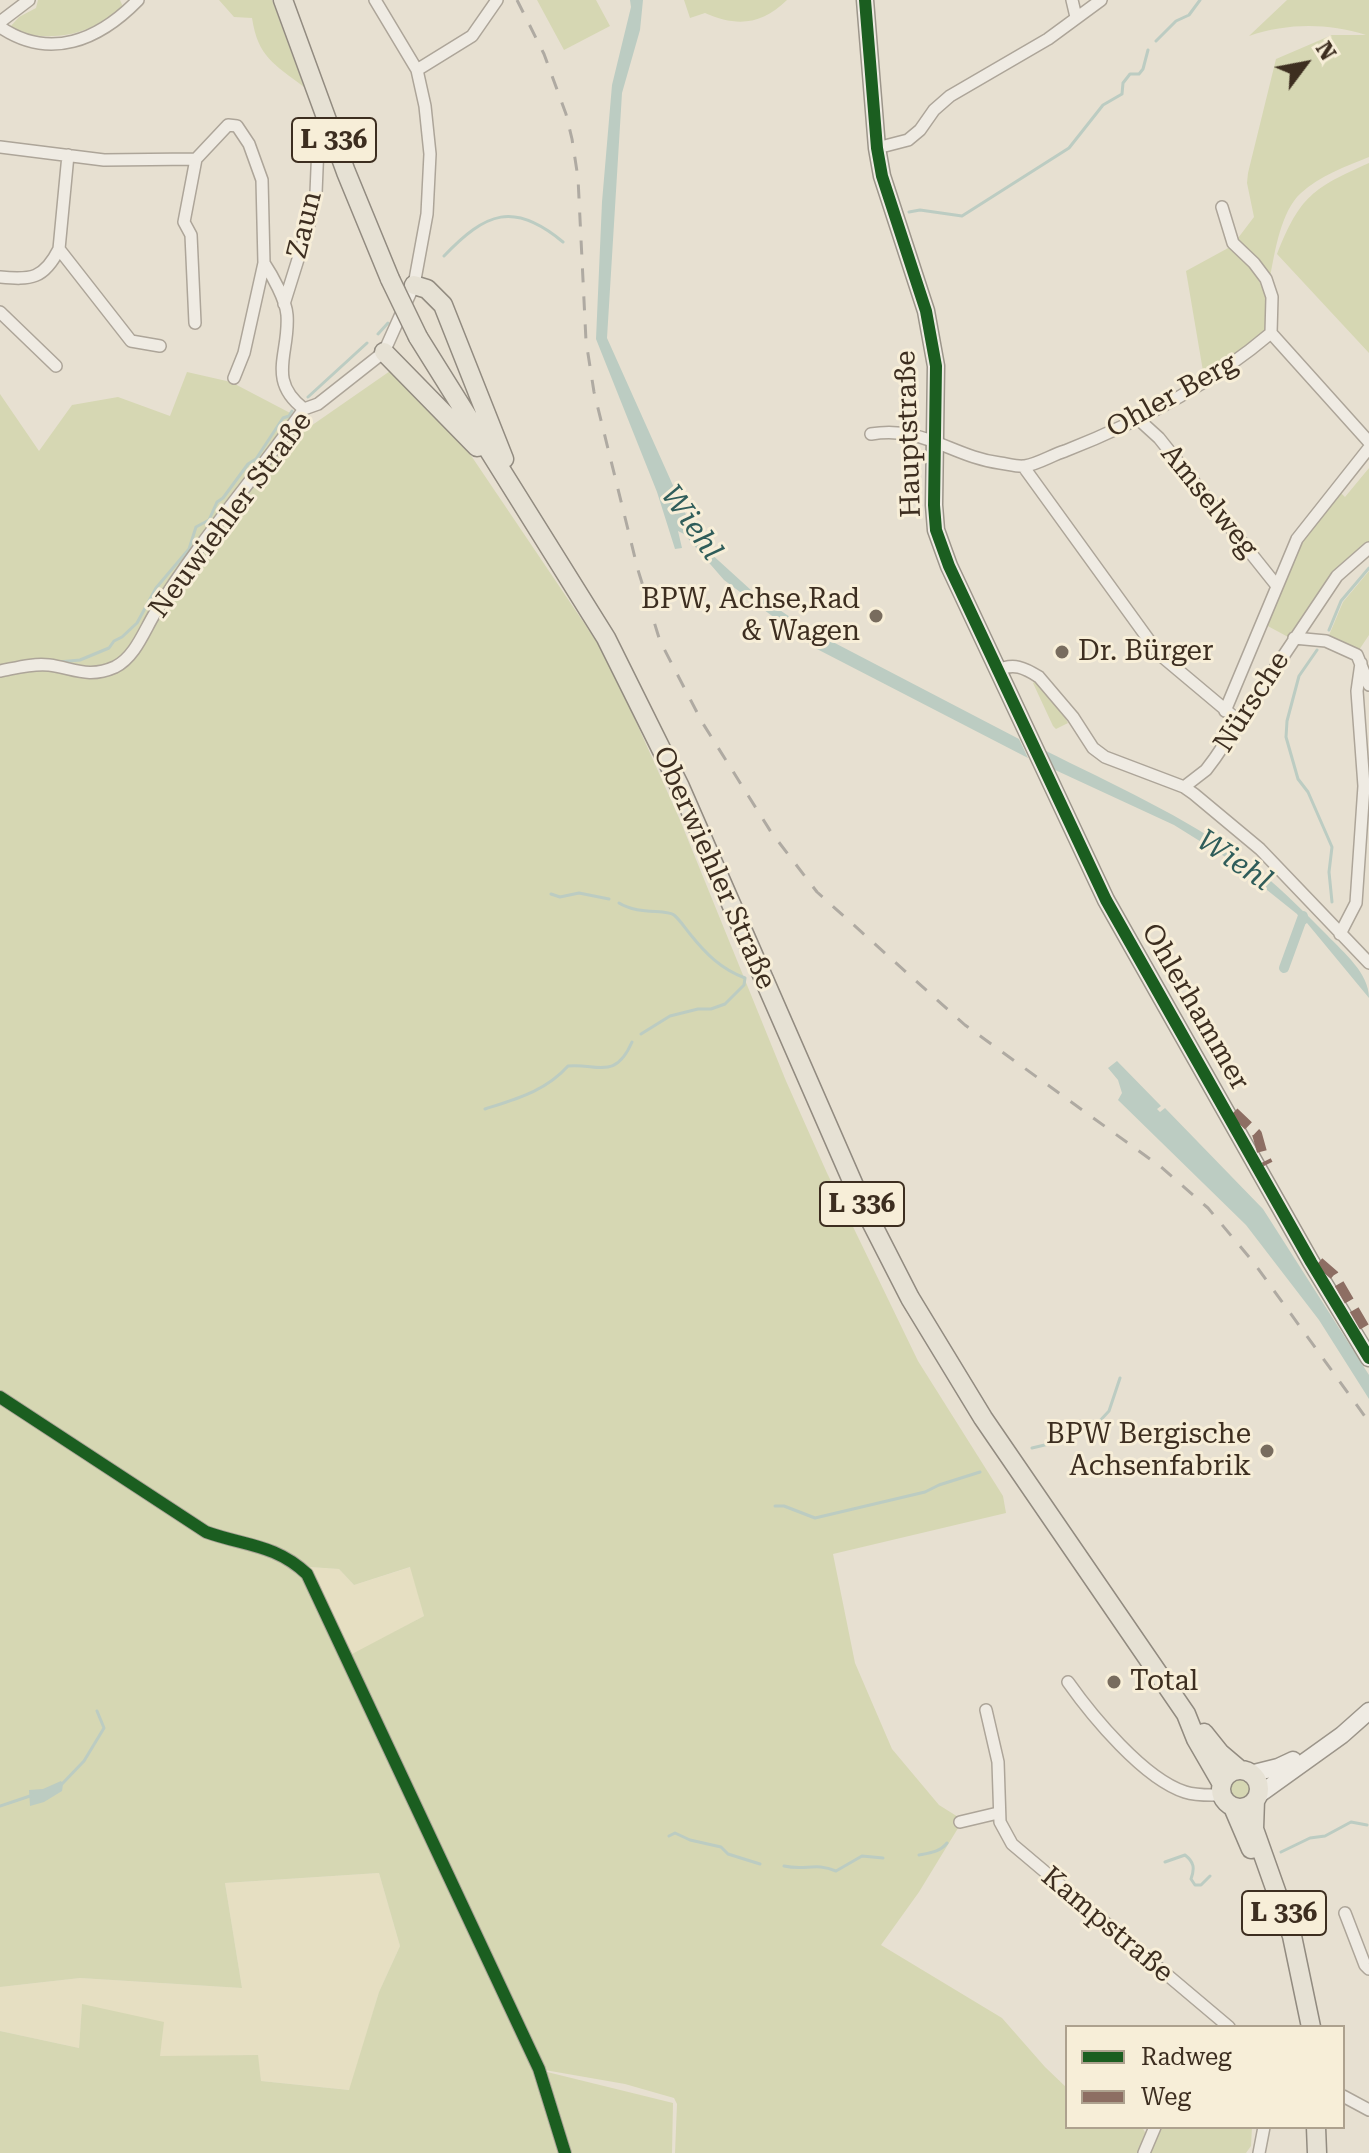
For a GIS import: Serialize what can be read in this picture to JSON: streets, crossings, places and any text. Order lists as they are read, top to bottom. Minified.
{"streets":{"main road":["L 336","Oberwiehler Straße"],"street":["Zaun","Ohler Berg","Hauptstraße","Amselweg","Neuwiehler Straße","Nürsche","Ohlerhammer","Kampstraße"]},"crossings":[["L 336","Neuwiehler Straße"],["L 336","Oberwiehler Straße"],["Zaun","Neuwiehler Straße"],["Ohler Berg","Amselweg"],["Hauptstraße","Ohlerhammer"]],"water":["Wiehl"],"places":["BPW, Achse,Rad & Wagen","Dr. Bürger","BPW Bergische Achsenfabrik","Total"],"legend":["Radweg","Weg"],"north":"top right"}
